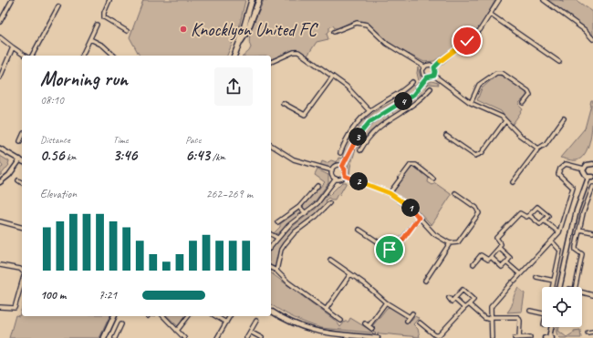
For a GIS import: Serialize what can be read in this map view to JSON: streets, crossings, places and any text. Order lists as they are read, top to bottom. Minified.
{"places":["Knocklyon United FC"],"page":{"heading":["Morning run","08:10"],"pins":["4","3","2","1"],"stats":[["Distance","0.56 km"],["Time","3:46"],["Pace","6:43 /km"]],"chart":["Elevation","262–269 m"],"list":[{"name":"100 m","note":"7:21"}]}}
